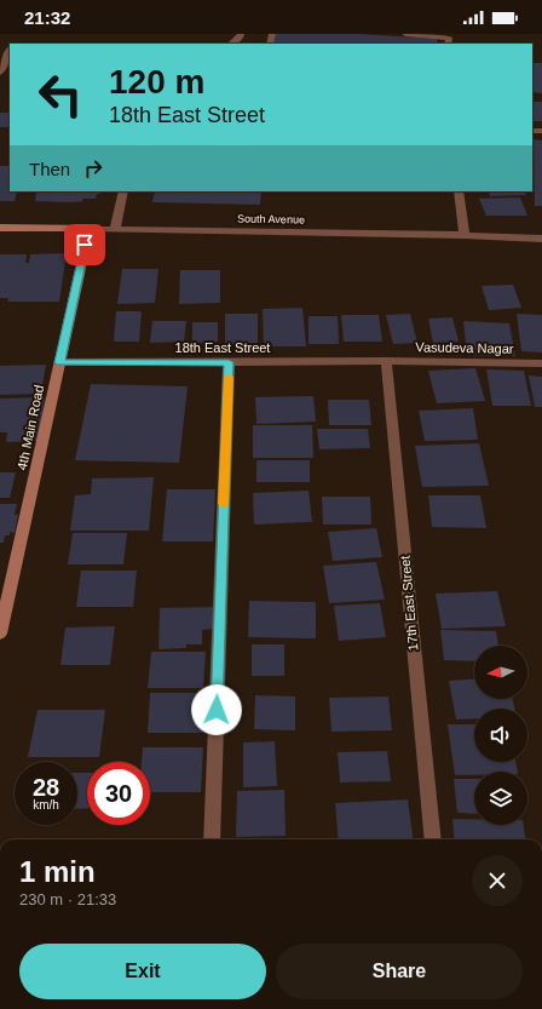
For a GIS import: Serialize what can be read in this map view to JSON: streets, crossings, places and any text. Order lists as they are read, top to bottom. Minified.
{"streets":{"main road":["South Avenue","4th Main Road"],"street":["18th East Street","Vasudeva Nagar","17th East Street"]},"crossings":[["South Avenue","4th Main Road"],["18th East Street","Vasudeva Nagar"],["18th East Street","4th Main Road"],["18th East Street","17th East Street"],["Vasudeva Nagar","17th East Street"]],"north":"left","page":{"status":"21:32","turn":["120 m","18th East Street"],"then":"Then","speed":"28 km/h","limit":"30","heading":["1 min","230 m · 21:33"],"buttons":["Exit","Share"]}}
